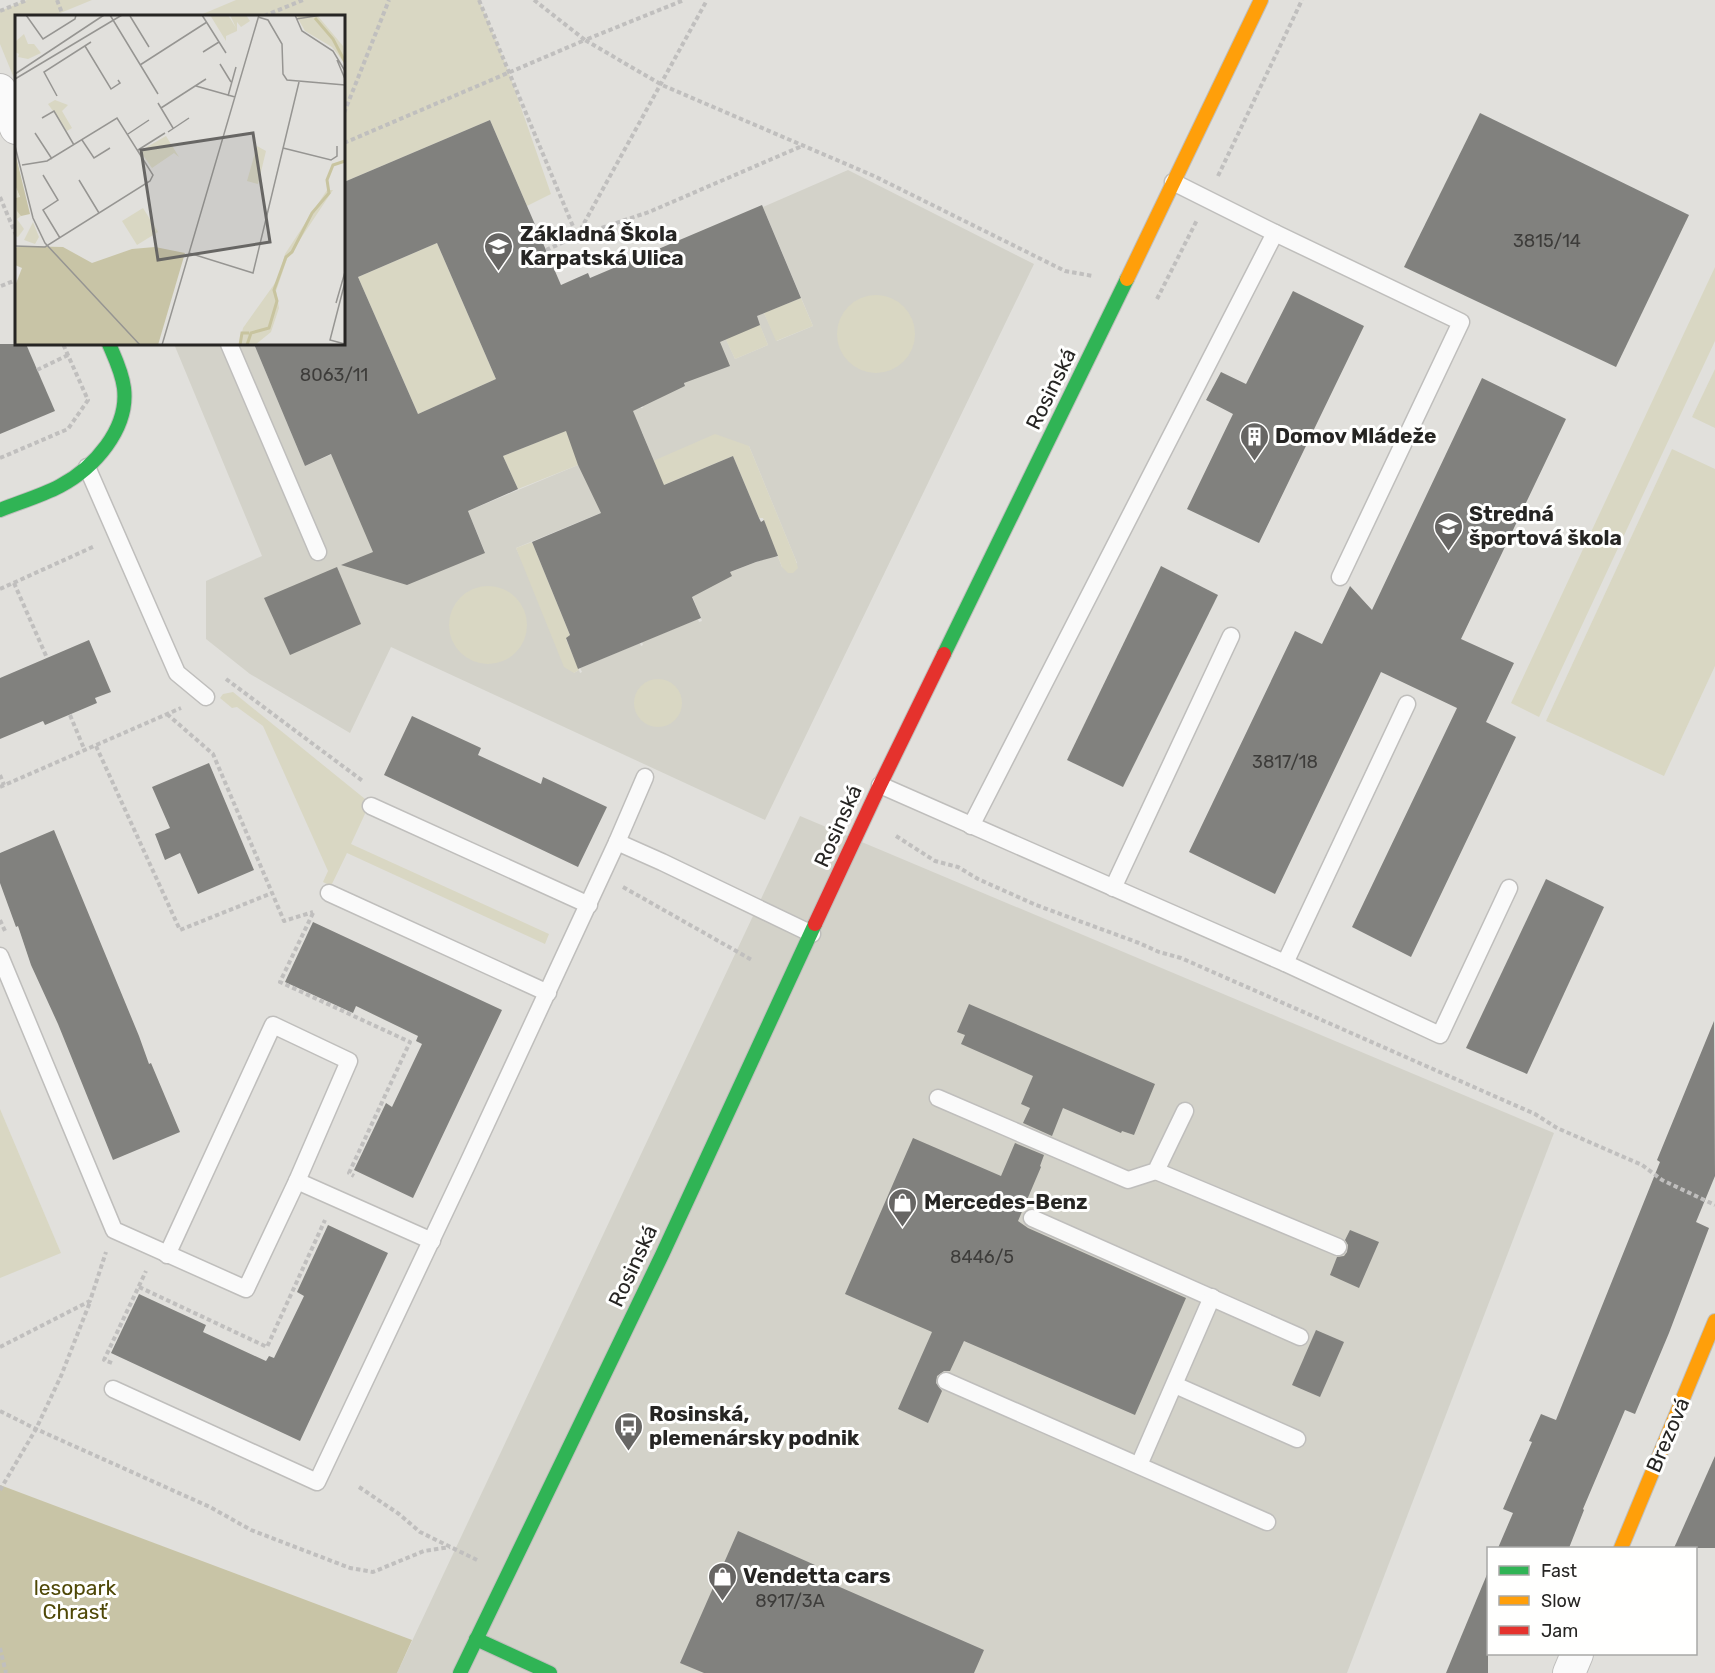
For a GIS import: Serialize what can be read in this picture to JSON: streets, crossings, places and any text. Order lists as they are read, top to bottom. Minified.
{"streets":{"street":["Rosinská","Brezová"]},"parks":["lesopark Chrasť"],"places":{"school or university":["Základná Škola Karpatská Ulica","Stredná športová škola"],"building":["Domov Mládeže"],"shop":["Mercedes-Benz","Vendetta cars"],"bus stop":["Rosinská, plemenársky podnik"]},"house_numbers":["3815/14","8063/11","3817/18","8446/5","8917/3A"],"legend":["Fast","Slow","Jam"]}
